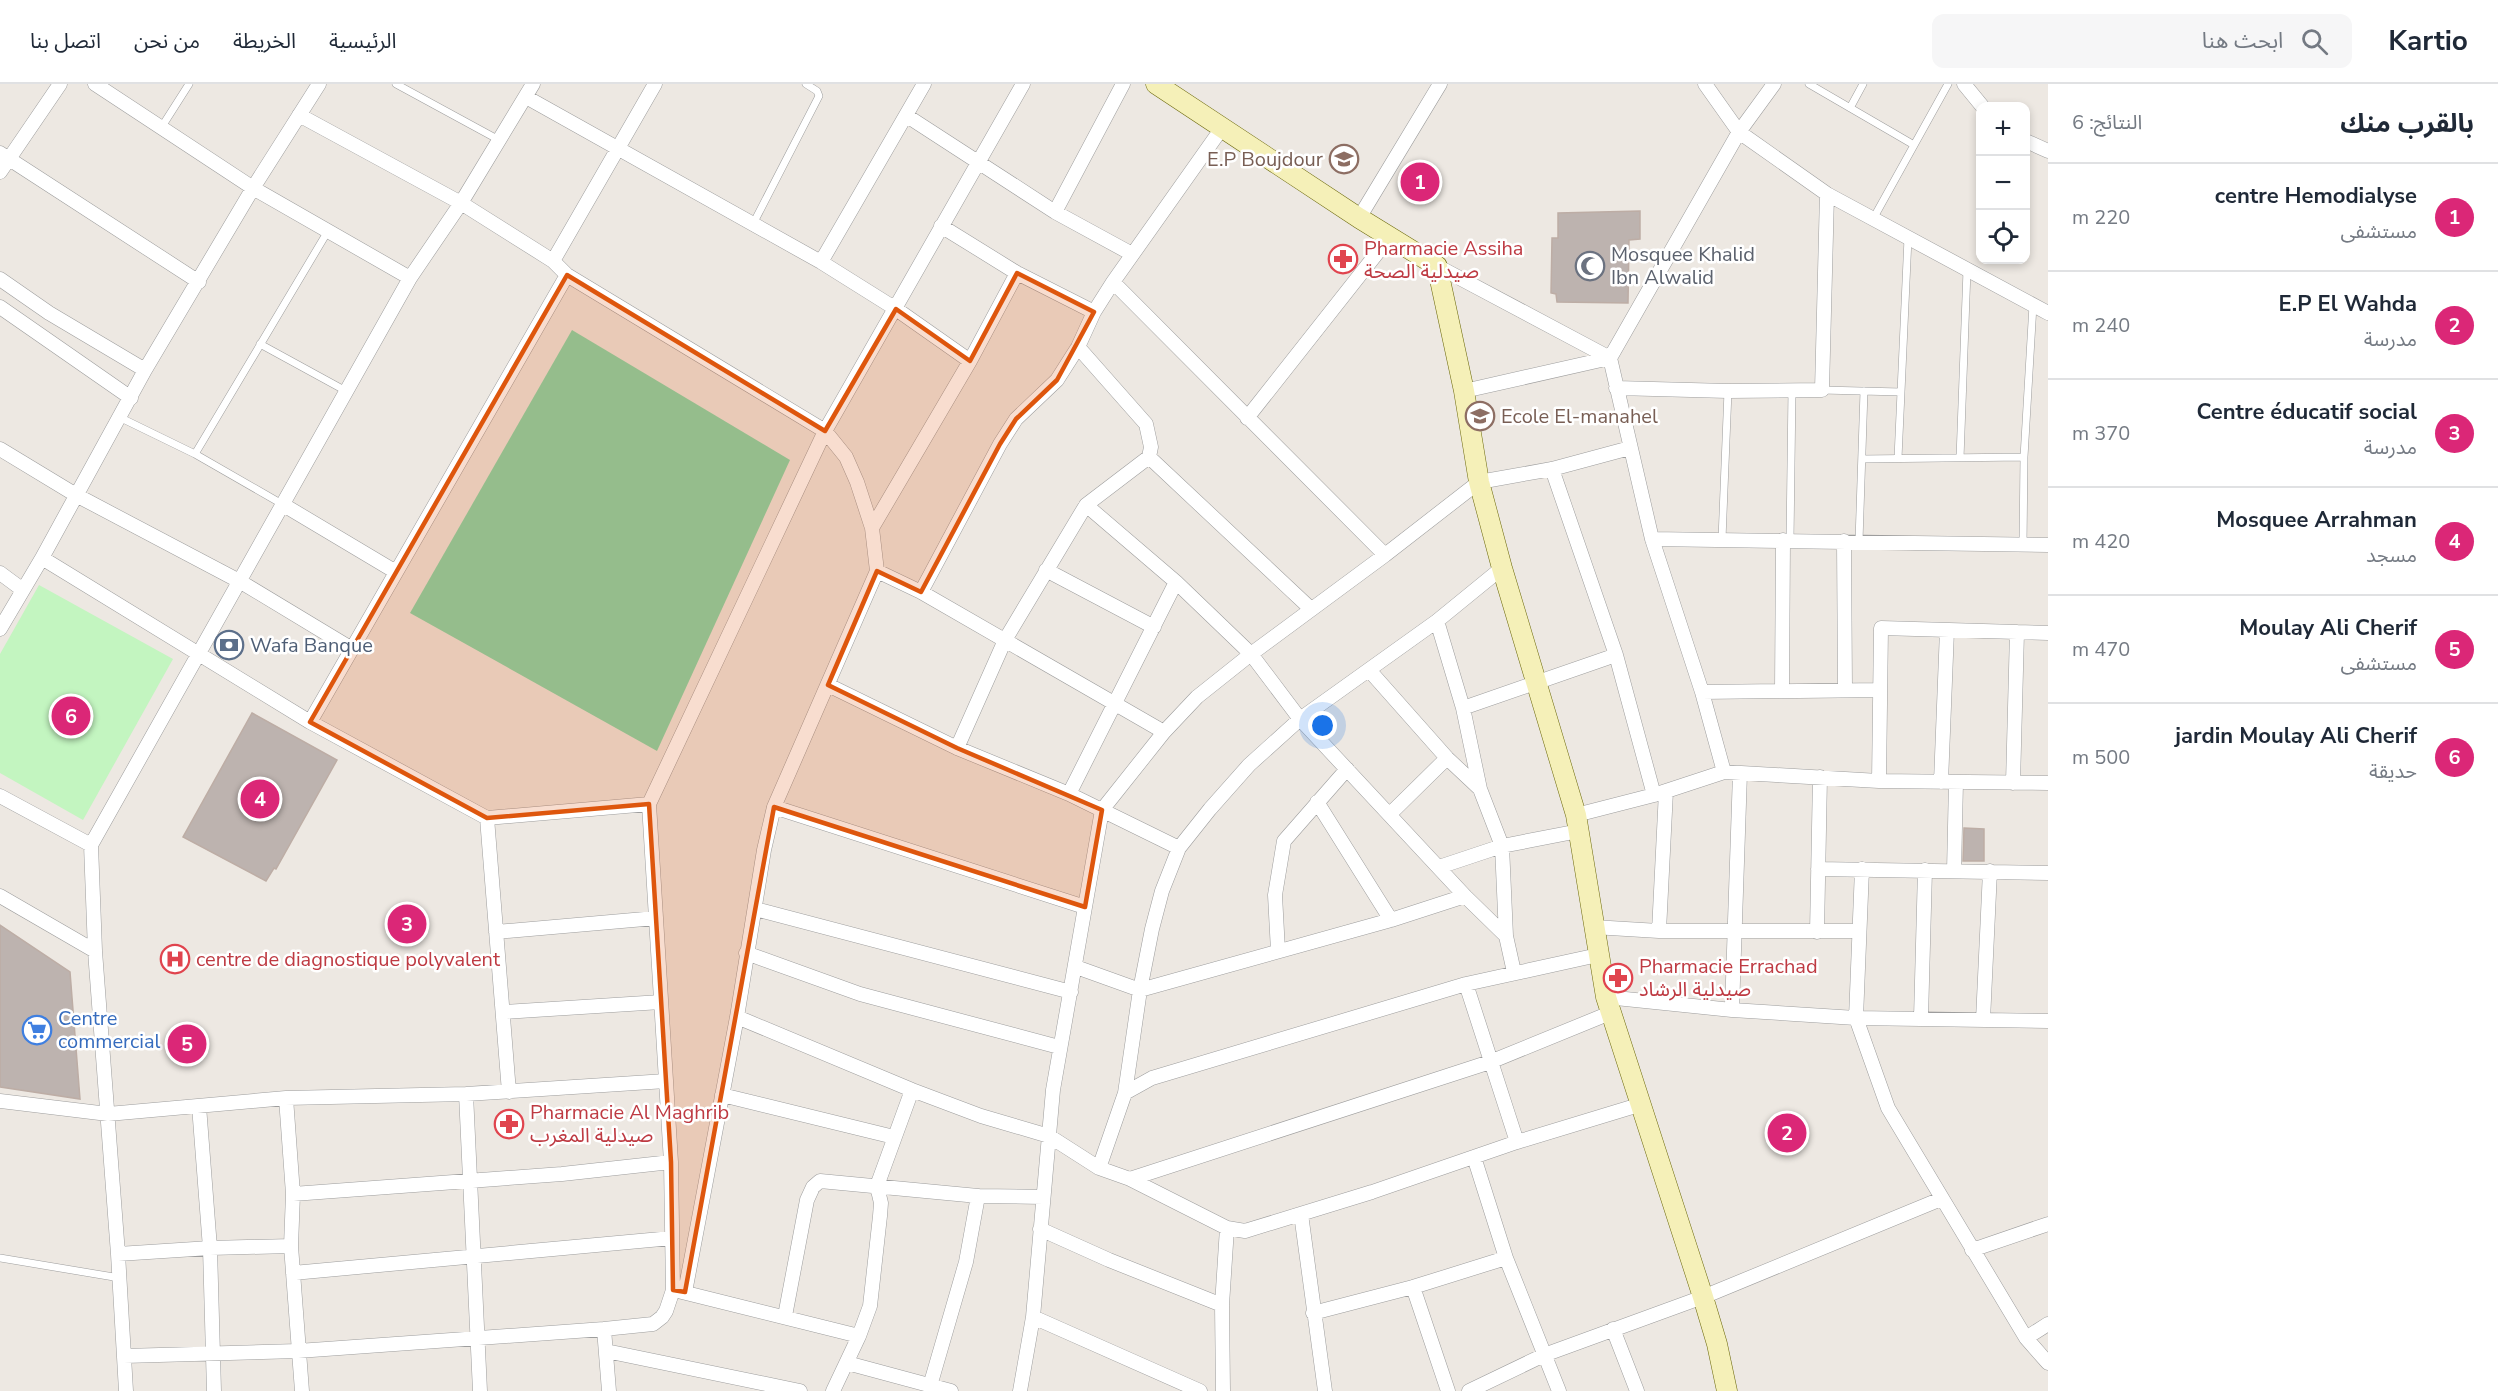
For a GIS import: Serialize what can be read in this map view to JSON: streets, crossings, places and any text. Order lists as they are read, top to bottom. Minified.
{"places":{"school or university":["E.P Boujdour","Ecole El-manahel"],"pharmacy":["Pharmacie Assiha صيدلية الصحة","Pharmacie Errachad صيدلية الرشاد","Pharmacie Al Maghrib صيدلية المغرب"],"mosque":["Mosquee Khalid Ibn Alwalid"],"bank":["Wafa Banque"],"hospital":["centre de diagnostique polyvalent"],"supermarket":["Centre commercial"]},"page":{"header":"Kartio","search":"ابحث هنا","nav":["الرئيسية","الخريطة","من نحن","اتصل بنا"],"heading":["بالقرب منك","النتائج: 6"],"map_buttons":["+","−"],"pins":["1","6","4","3","5","2"],"list":[{"mark":"1","name":"centre Hemodialyse","note":"مستشفى","value":"220 m"},{"mark":"2","name":"E.P El Wahda","note":"مدرسة","value":"240 m"},{"mark":"3","name":"Centre éducatif social","note":"مدرسة","value":"370 m"},{"mark":"4","name":"Mosquee Arrahman","note":"مسجد","value":"420 m"},{"mark":"5","name":"Moulay Ali Cherif","note":"مستشفى","value":"470 m"},{"mark":"6","name":"jardin Moulay Ali Cherif","note":"حديقة","value":"500 m"}]}}
